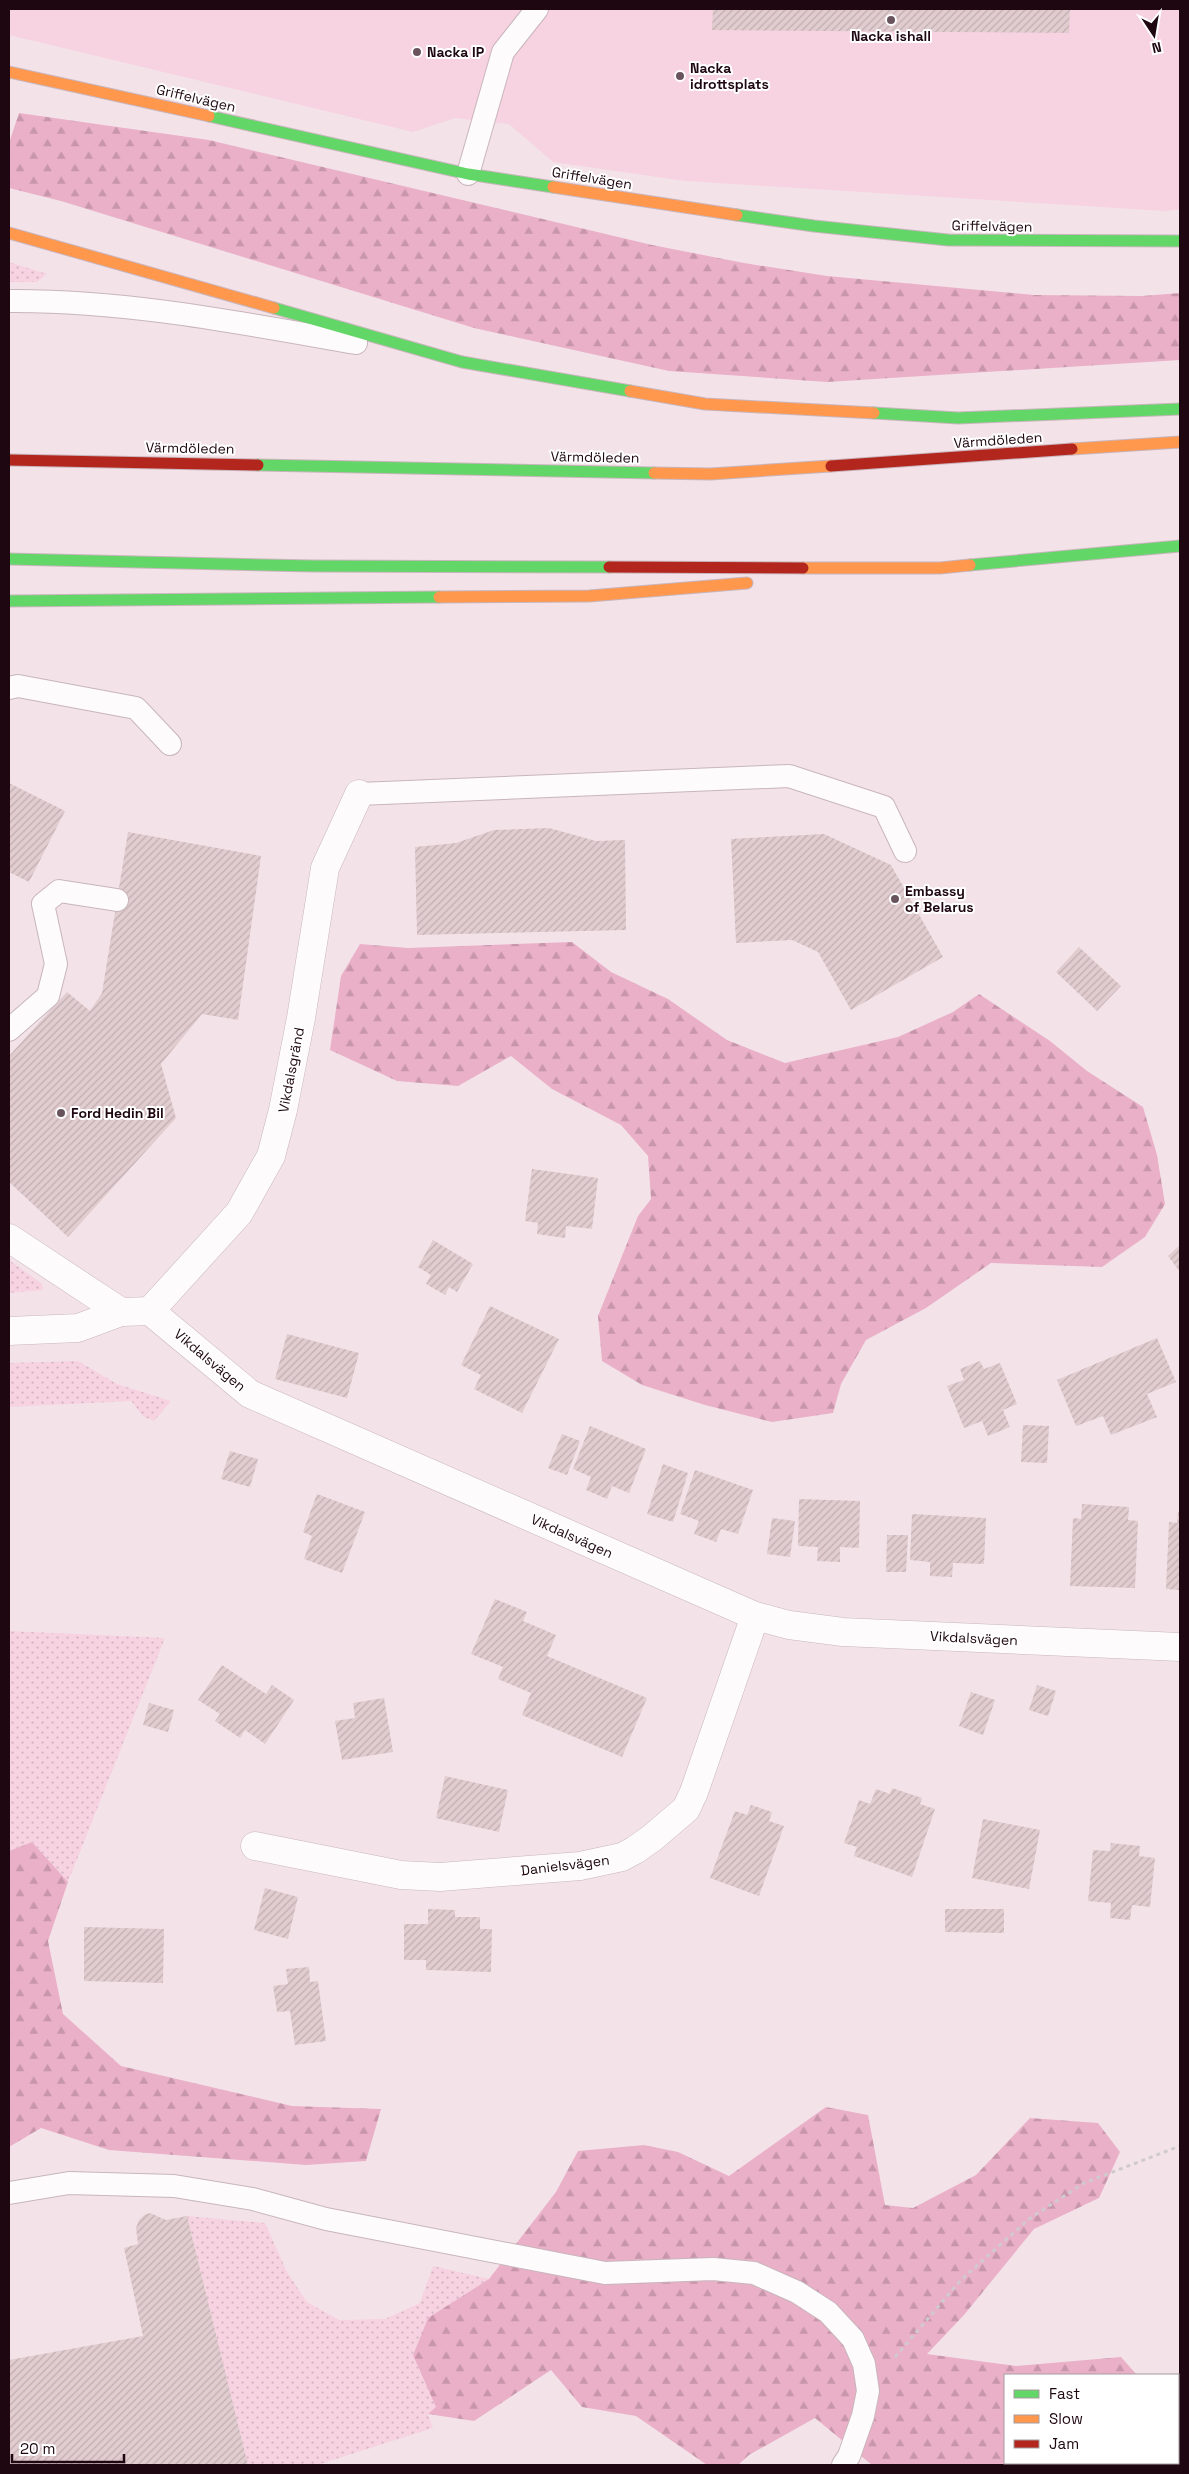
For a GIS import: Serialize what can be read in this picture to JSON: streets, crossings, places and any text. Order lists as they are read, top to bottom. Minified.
{"streets":{"main road":["Griffelvägen","Värmdöleden"],"street":["Vikdalsgränd","Vikdalsvägen","Danielsvägen"]},"crossings":[["Vikdalsgränd","Vikdalsvägen"],["Vikdalsvägen","Danielsvägen"]],"places":["Nacka ishall","Nacka IP","Nacka idrottsplats","Embassy of Belarus","Ford Hedin Bil"],"legend":["Fast","Slow","Jam"],"scale_bar":"20 m","north":"bottom"}
